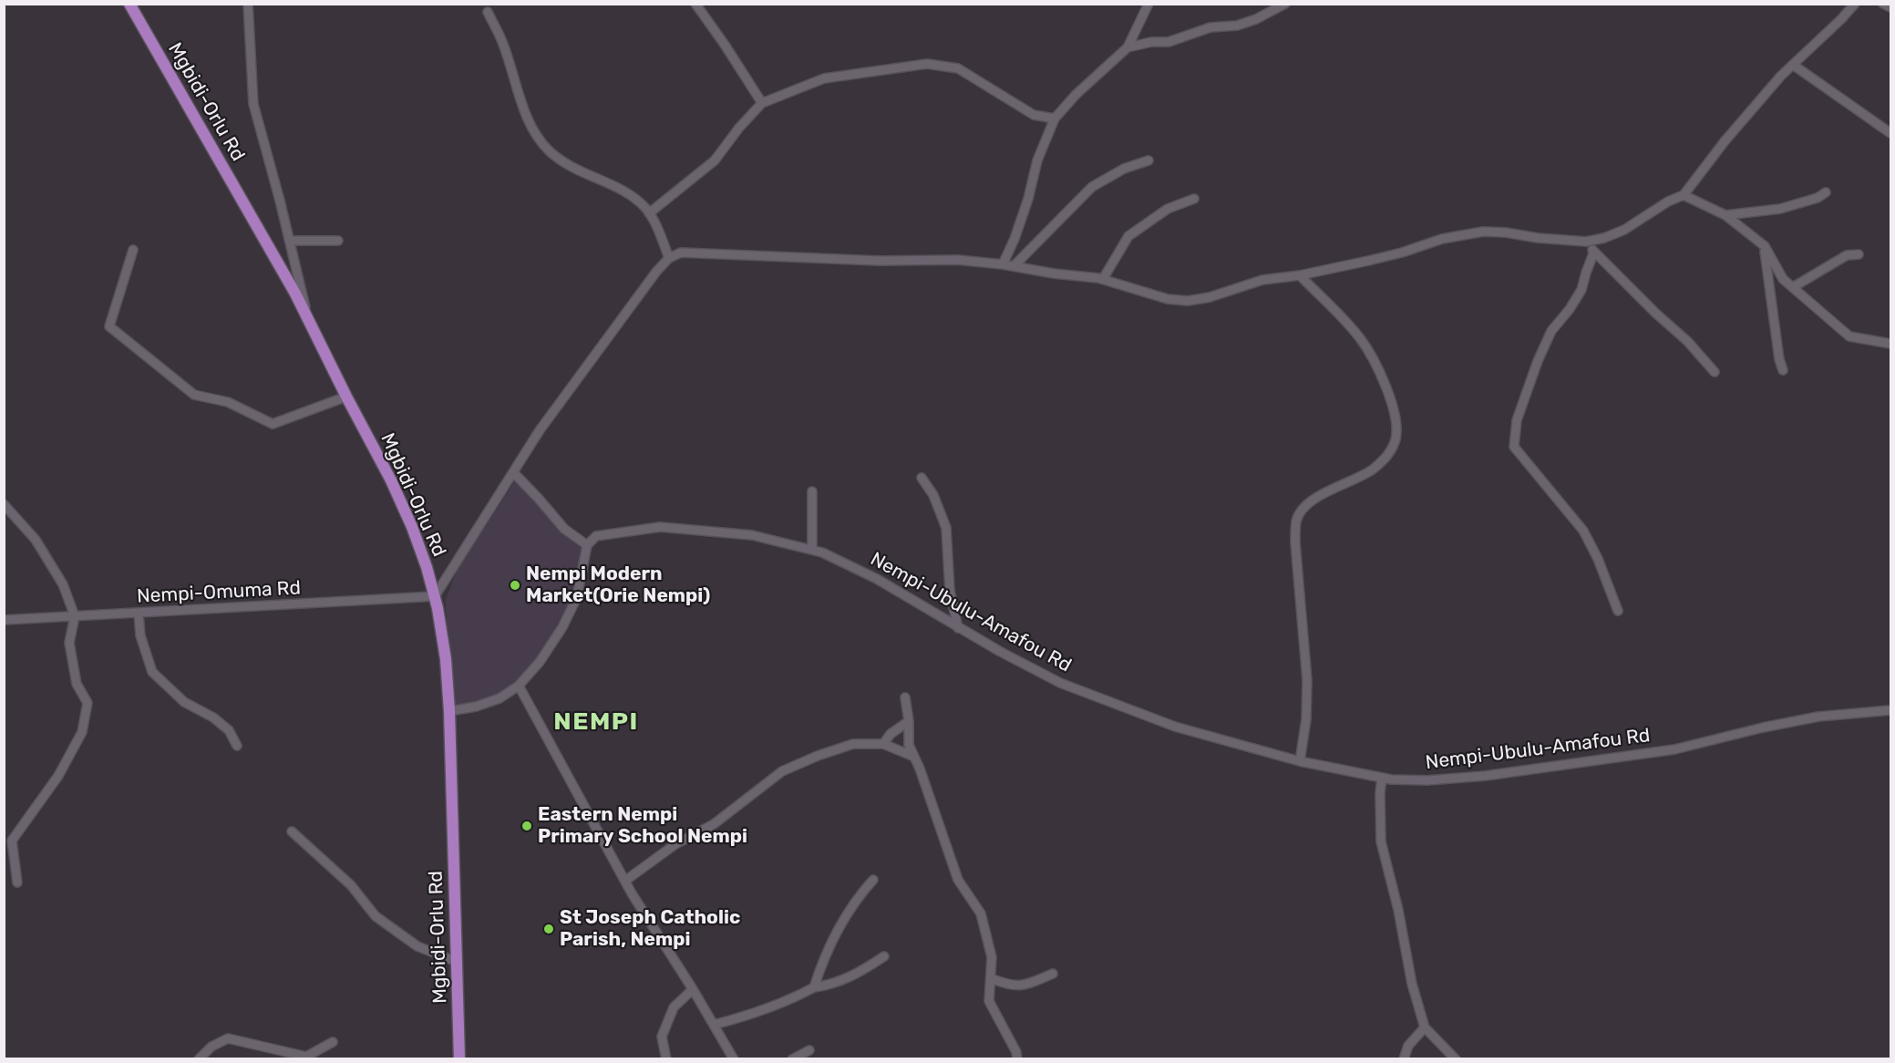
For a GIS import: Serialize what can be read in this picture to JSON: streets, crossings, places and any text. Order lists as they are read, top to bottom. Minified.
{"streets":{"main road":["Mgbidi-Orlu Rd"],"street":["Nempi-Omuma Rd","Nempi-Ubulu-Amafou Rd"]},"crossings":[["Mgbidi-Orlu Rd","Nempi-Omuma Rd"]],"districts":["NEMPI"],"places":["Nempi Modern Market(Orie Nempi)","Eastern Nempi Primary School Nempi","St Joseph Catholic Parish, Nempi"]}
